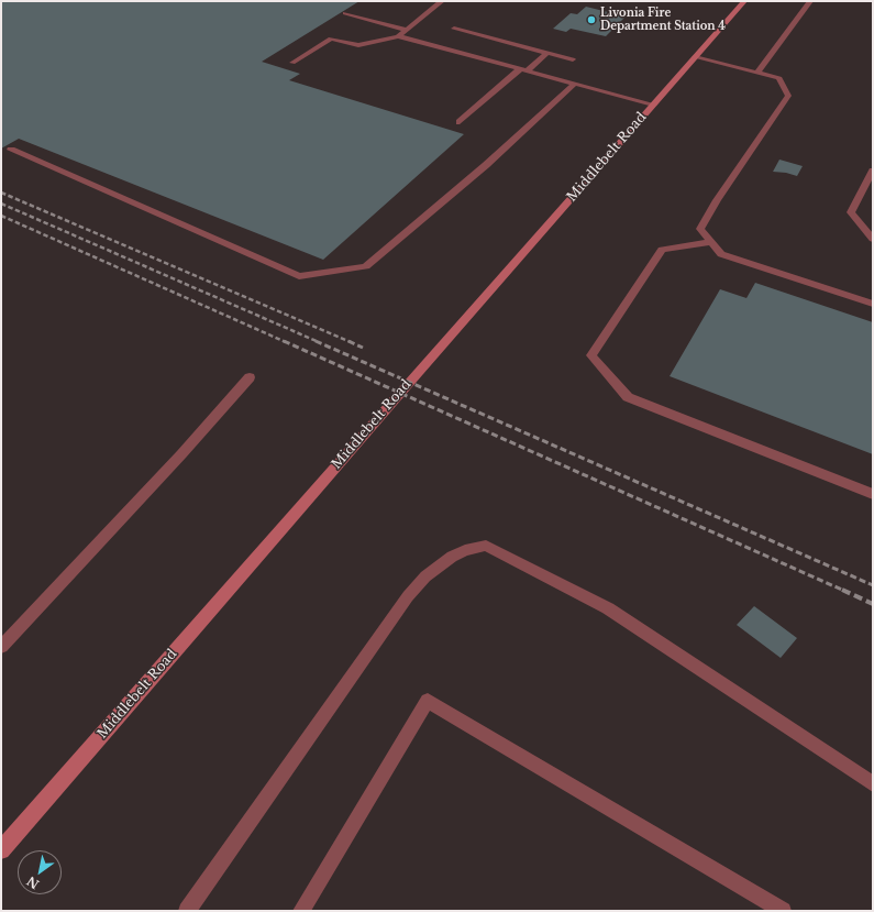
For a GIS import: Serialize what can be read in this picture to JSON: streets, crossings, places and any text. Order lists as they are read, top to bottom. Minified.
{"streets":{"main road":["Middlebelt Road"]},"places":["Livonia Fire Department Station 4"],"north":"bottom left"}
